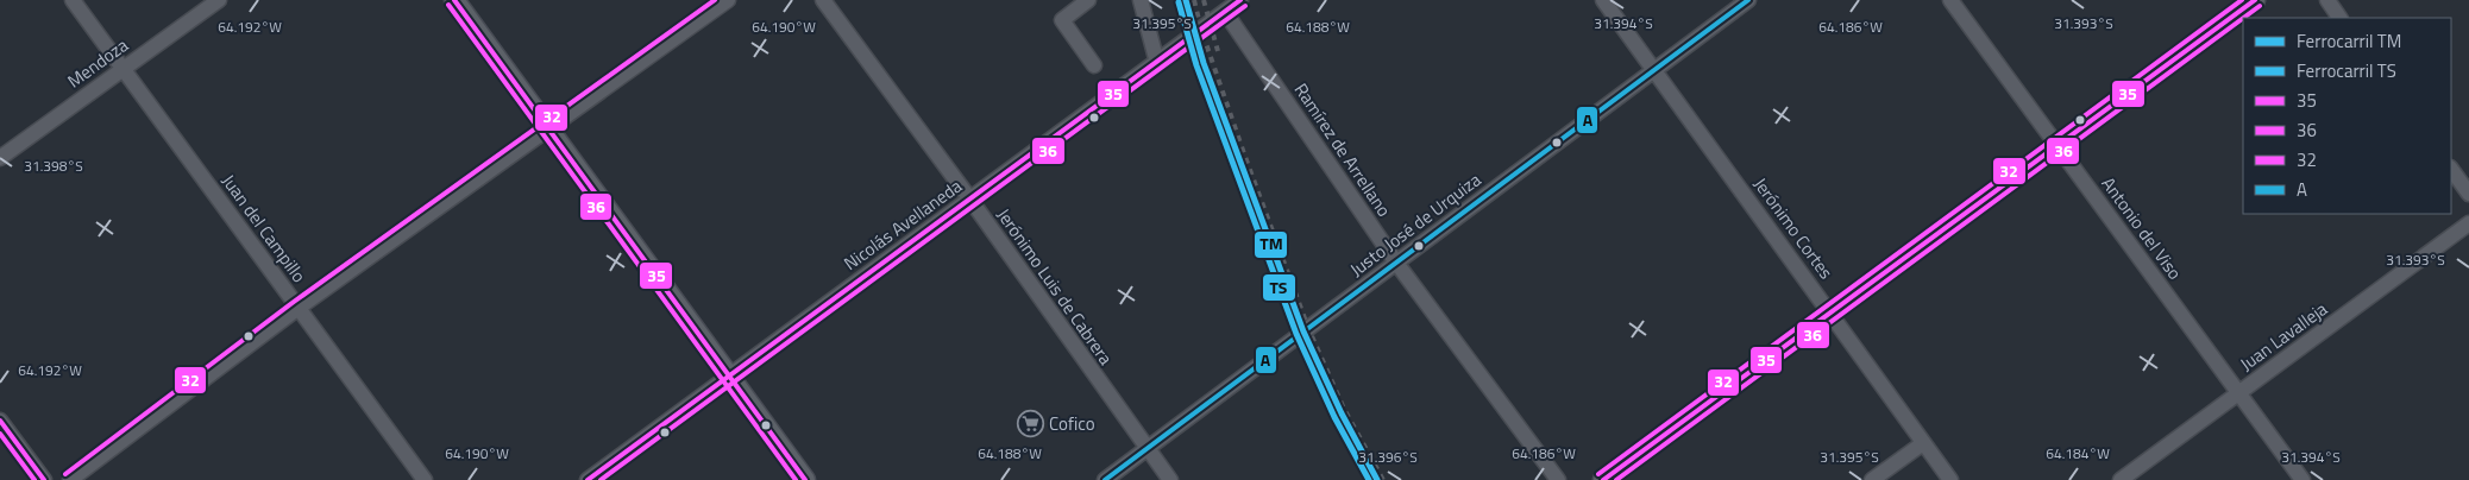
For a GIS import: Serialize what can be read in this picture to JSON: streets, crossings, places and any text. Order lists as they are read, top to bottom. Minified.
{"streets":{"street":["Mendoza","Ramírez de Arrellano","Nicolás Avellaneda","Justo José de Urquiza","Juan del Campillo","Jerónimo Cortes","Antonio del Viso","Jerónimo Luis de Cabrera","Juan Lavalleja"]},"crossings":[["Mendoza","Juan del Campillo"],["Ramírez de Arrellano","Nicolás Avellaneda"],["Ramírez de Arrellano","Justo José de Urquiza"],["Nicolás Avellaneda","Jerónimo Luis de Cabrera"],["Justo José de Urquiza","Jerónimo Cortes"],["Justo José de Urquiza","Jerónimo Luis de Cabrera"],["Antonio del Viso","Juan Lavalleja"]],"places":{"supermarket":["Cofico"]},"lines":["rail line TM","transit line 35","transit line 32","transit line A","rail line TS","transit line 36"],"legend":["Ferrocarril TM","Ferrocarril TS","35","36","32","A"],"coordinates":["31.393°S","31.395°S","31.394°S","64.190°W","64.188°W","64.186°W","64.192°W","31.398°S","64.184°W","31.396°S"]}
